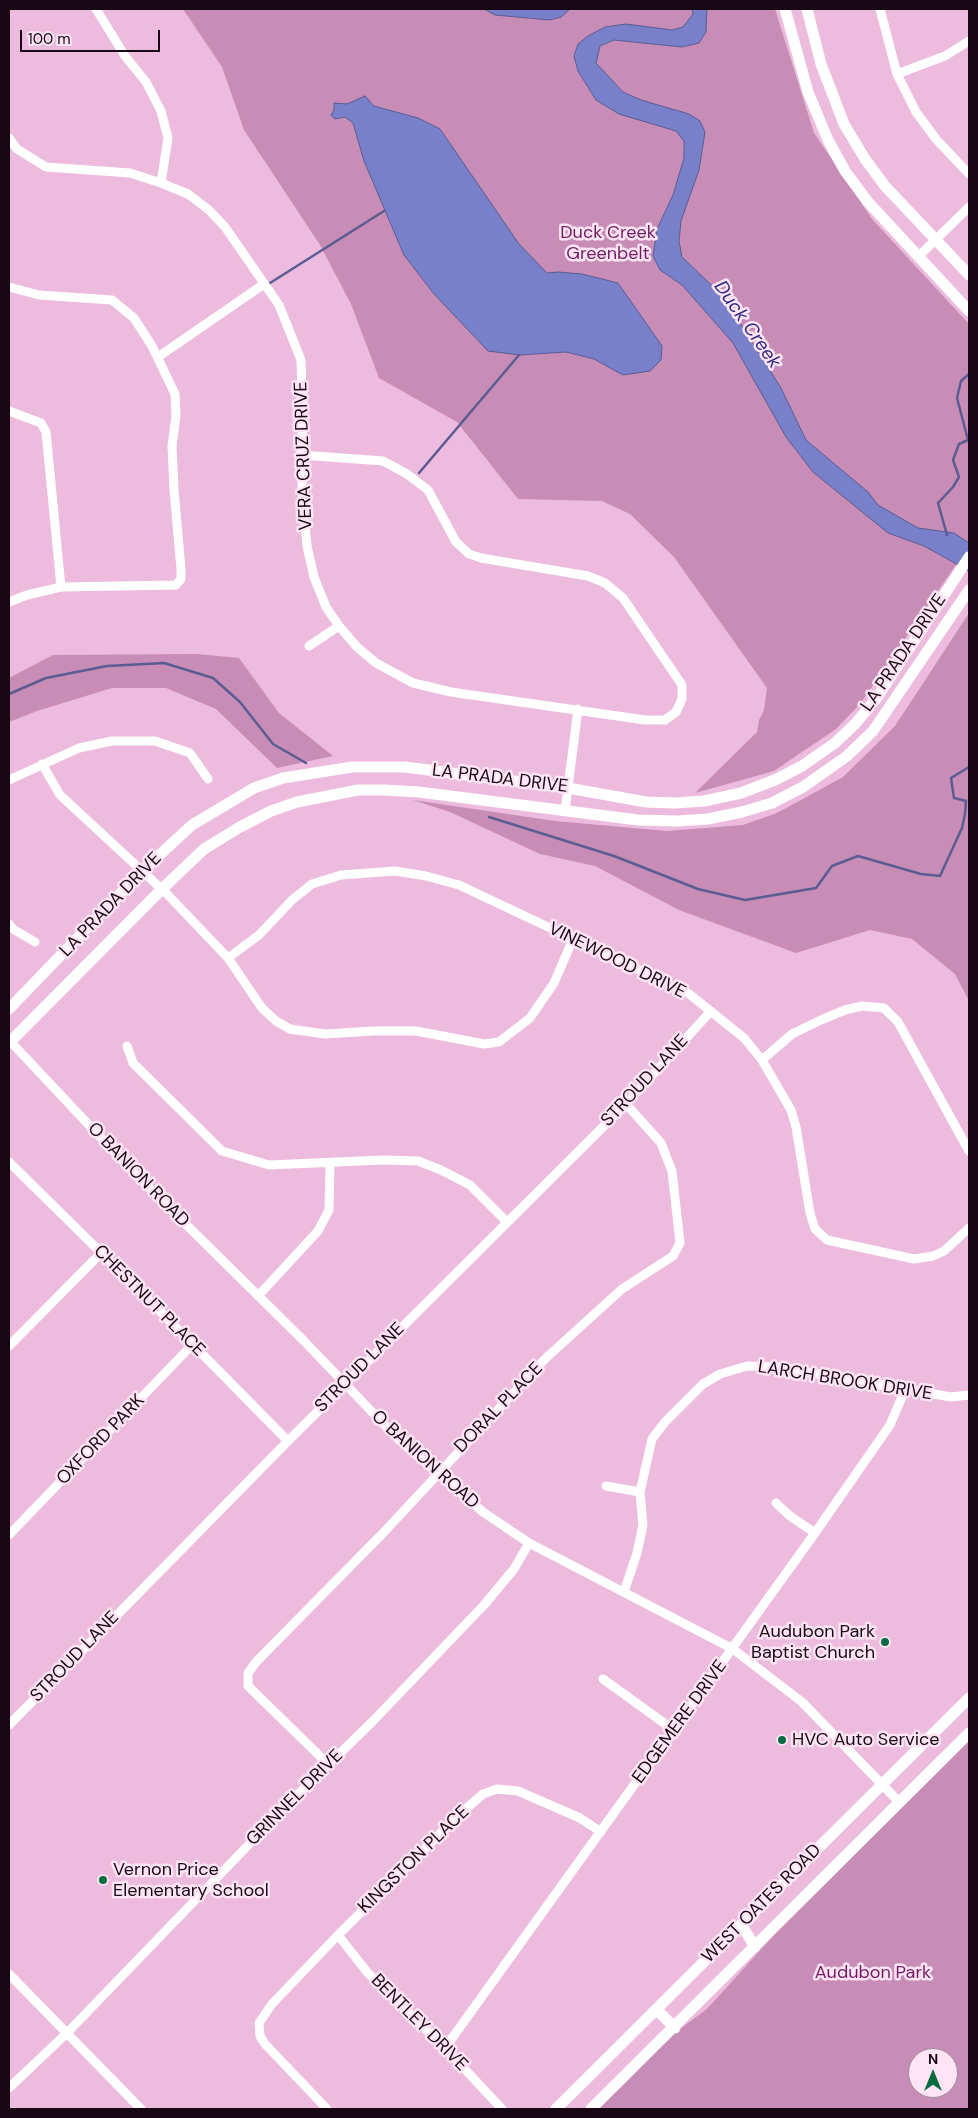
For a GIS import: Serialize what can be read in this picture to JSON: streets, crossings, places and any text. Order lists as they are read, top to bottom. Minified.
{"streets":{"main road":["LA PRADA DRIVE","WEST OATES ROAD"],"street":["VERA CRUZ DRIVE","VINEWOOD DRIVE","STROUD LANE","O BANION ROAD","CHESTNUT PLACE","LARCH BROOK DRIVE","DORAL PLACE","OXFORD PARK","EDGEMERE DRIVE","GRINNEL DRIVE","KINGSTON PLACE","BENTLEY DRIVE"]},"crossings":[["LA PRADA DRIVE","O BANION ROAD"],["VINEWOOD DRIVE","STROUD LANE"],["STROUD LANE","O BANION ROAD"],["STROUD LANE","CHESTNUT PLACE"],["STROUD LANE","DORAL PLACE"],["O BANION ROAD","LARCH BROOK DRIVE"],["O BANION ROAD","DORAL PLACE"],["O BANION ROAD","EDGEMERE DRIVE"],["O BANION ROAD","GRINNEL DRIVE"],["O BANION ROAD","WEST OATES ROAD"],["CHESTNUT PLACE","OXFORD PARK"],["LARCH BROOK DRIVE","EDGEMERE DRIVE"],["DORAL PLACE","GRINNEL DRIVE"],["EDGEMERE DRIVE","KINGSTON PLACE"],["EDGEMERE DRIVE","BENTLEY DRIVE"],["KINGSTON PLACE","BENTLEY DRIVE"]],"water":["Duck Creek"],"parks":["Duck Creek Greenbelt","Audubon Park"],"places":["Audubon Park Baptist Church","HVC Auto Service","Vernon Price Elementary School"],"scale_bar":"100 m","north":"top"}
